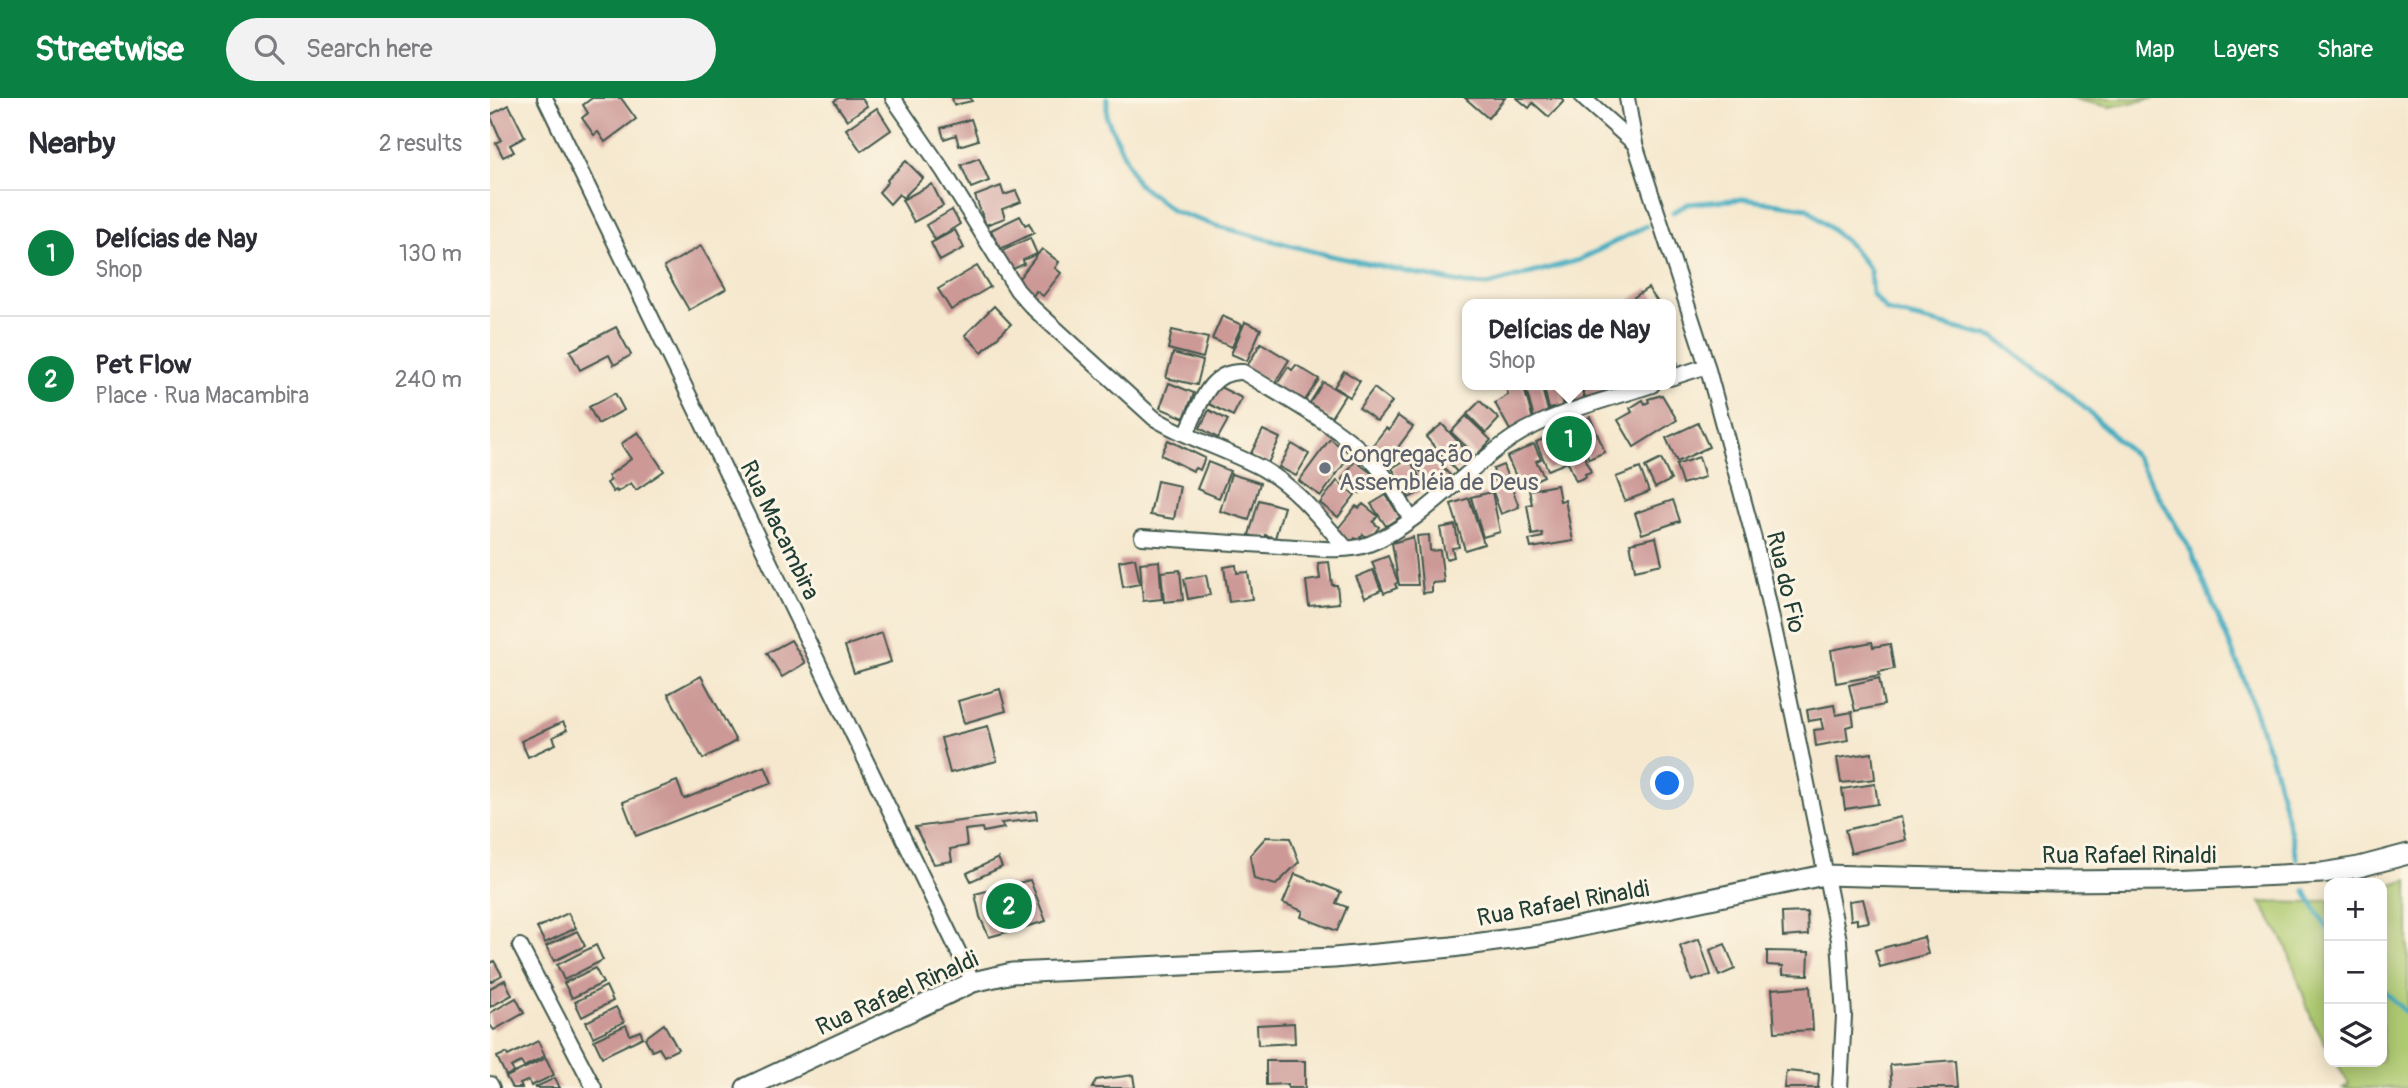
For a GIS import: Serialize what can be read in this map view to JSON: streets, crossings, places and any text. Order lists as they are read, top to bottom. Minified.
{"streets":{"street":["Rua Macambira","Rua do Fio","Rua Rafael Rinaldi"]},"crossings":[["Rua Macambira","Rua Rafael Rinaldi"],["Rua do Fio","Rua Rafael Rinaldi"]],"places":["Congregação Assembléia de Deus"],"page":{"header":"Streetwise","search":"Search here","nav":["Map","Layers","Share"],"heading":["Nearby","2 results"],"list":[{"mark":"1","name":"Delícias de Nay","note":"Shop","value":"130 m"},{"mark":"2","name":"Pet Flow","note":"Place · Rua Macambira","value":"240 m"}],"popup":["Delícias de Nay","Shop"],"pins":["1","2"],"map_buttons":["+","−"]}}
